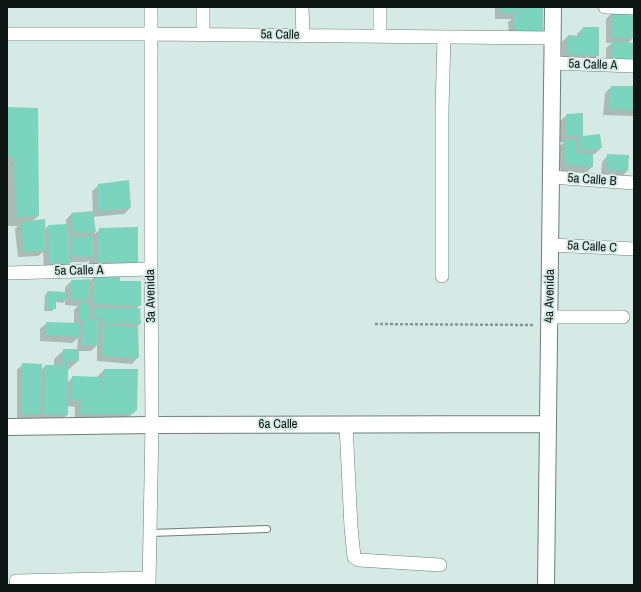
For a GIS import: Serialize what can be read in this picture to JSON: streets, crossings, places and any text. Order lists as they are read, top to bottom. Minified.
{"streets":{"street":["5a Calle","5a Calle A","5a Calle B","5a Calle C","3a Avenida","4a Avenida","6a Calle"]},"crossings":[["5a Calle","3a Avenida"],["5a Calle","4a Avenida"],["5a Calle A","3a Avenida"],["5a Calle A","4a Avenida"],["5a Calle B","4a Avenida"],["5a Calle C","4a Avenida"],["3a Avenida","6a Calle"],["4a Avenida","6a Calle"]]}
